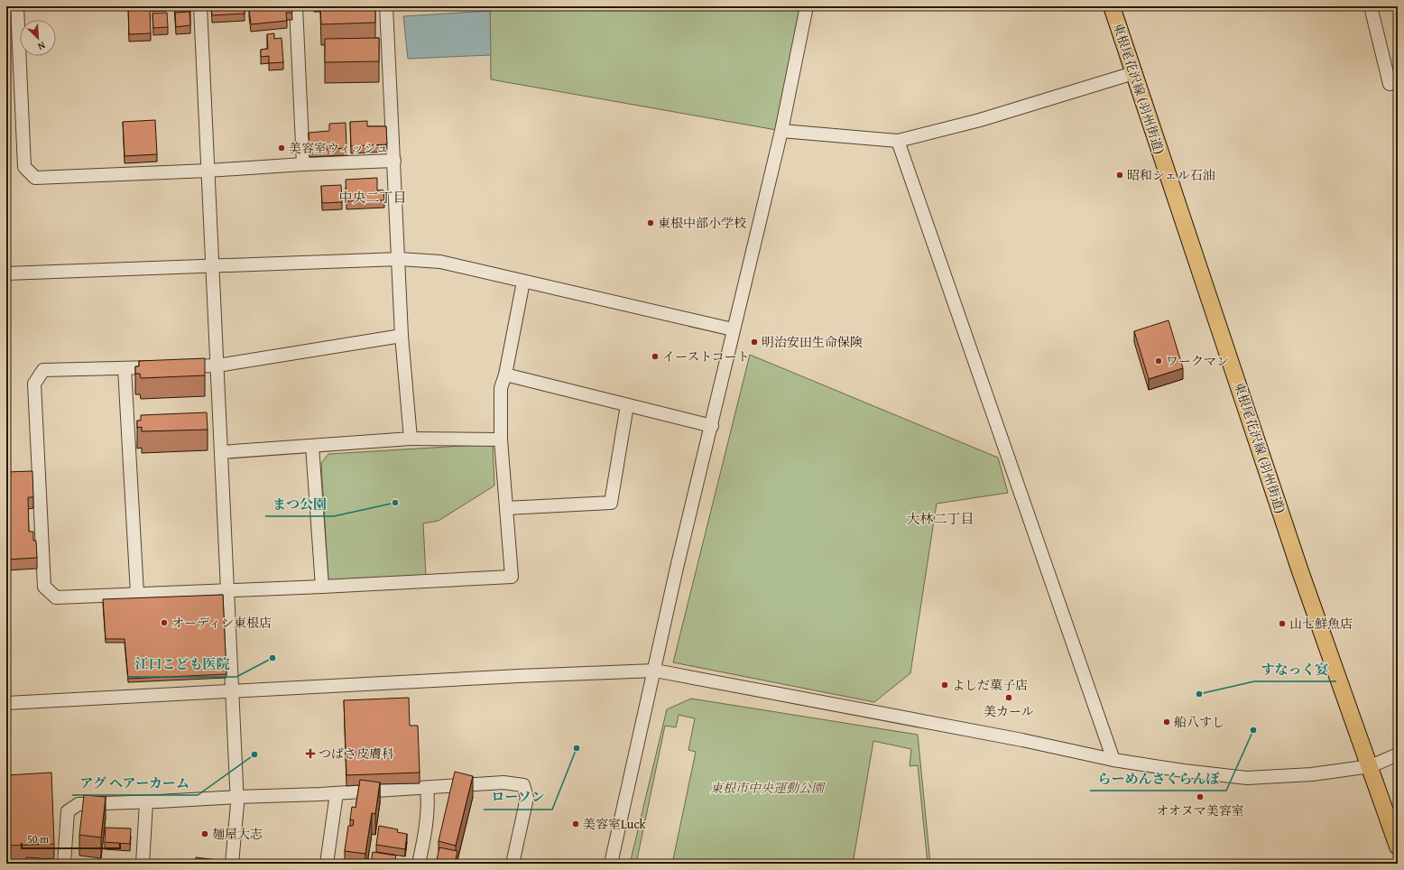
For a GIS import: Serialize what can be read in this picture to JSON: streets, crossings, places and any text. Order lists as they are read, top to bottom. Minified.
{"streets":{"main road":["東根尾花沢線 (羽州街道)"]},"districts":["中央二丁目","大林二丁目"],"parks":["東根市中央運動公園"],"places":{"other":["美容室ウィッシュ","昭和シェル石油","東根中部小学校","明治安田生命保険","イーストコート","ワークマン","まつ公園","オーディン東根店","山七鮮魚店","江口こども医院","よしだ菓子店","すなっく宴","美カール","船八すし","らーめんさくらんぼ","ローソン","アグ ヘアーカーム","オオヌマ美容室","美容室Luck","麺屋大志"],"health":["つばさ皮膚科"]},"scale_bar":"50 m","north":"bottom right"}
